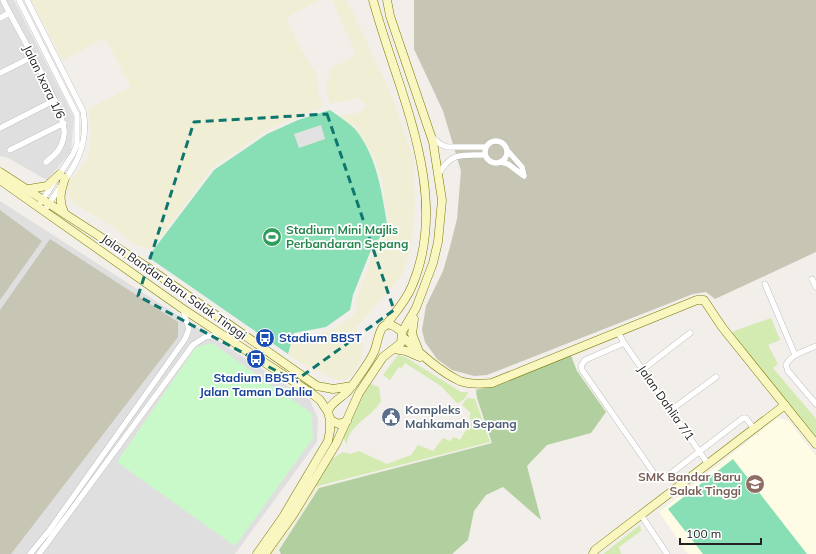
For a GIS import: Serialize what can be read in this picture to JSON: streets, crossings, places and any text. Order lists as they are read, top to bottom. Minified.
{"streets":{"street":["Jalan Ixora 1/6","Jalan Bandar Baru Salak Tinggi","Jalan Dahlia 7/1"]},"places":{"sports":["Stadium Mini Majlis Perbandaran Sepang"],"bus stop":["Stadium BBST","Stadium BBST, Jalan Taman Dahlia"],"public building":["Kompleks Mahkamah Sepang"],"school or university":["SMK Bandar Baru Salak Tinggi"]},"scale_bar":"100 m"}
